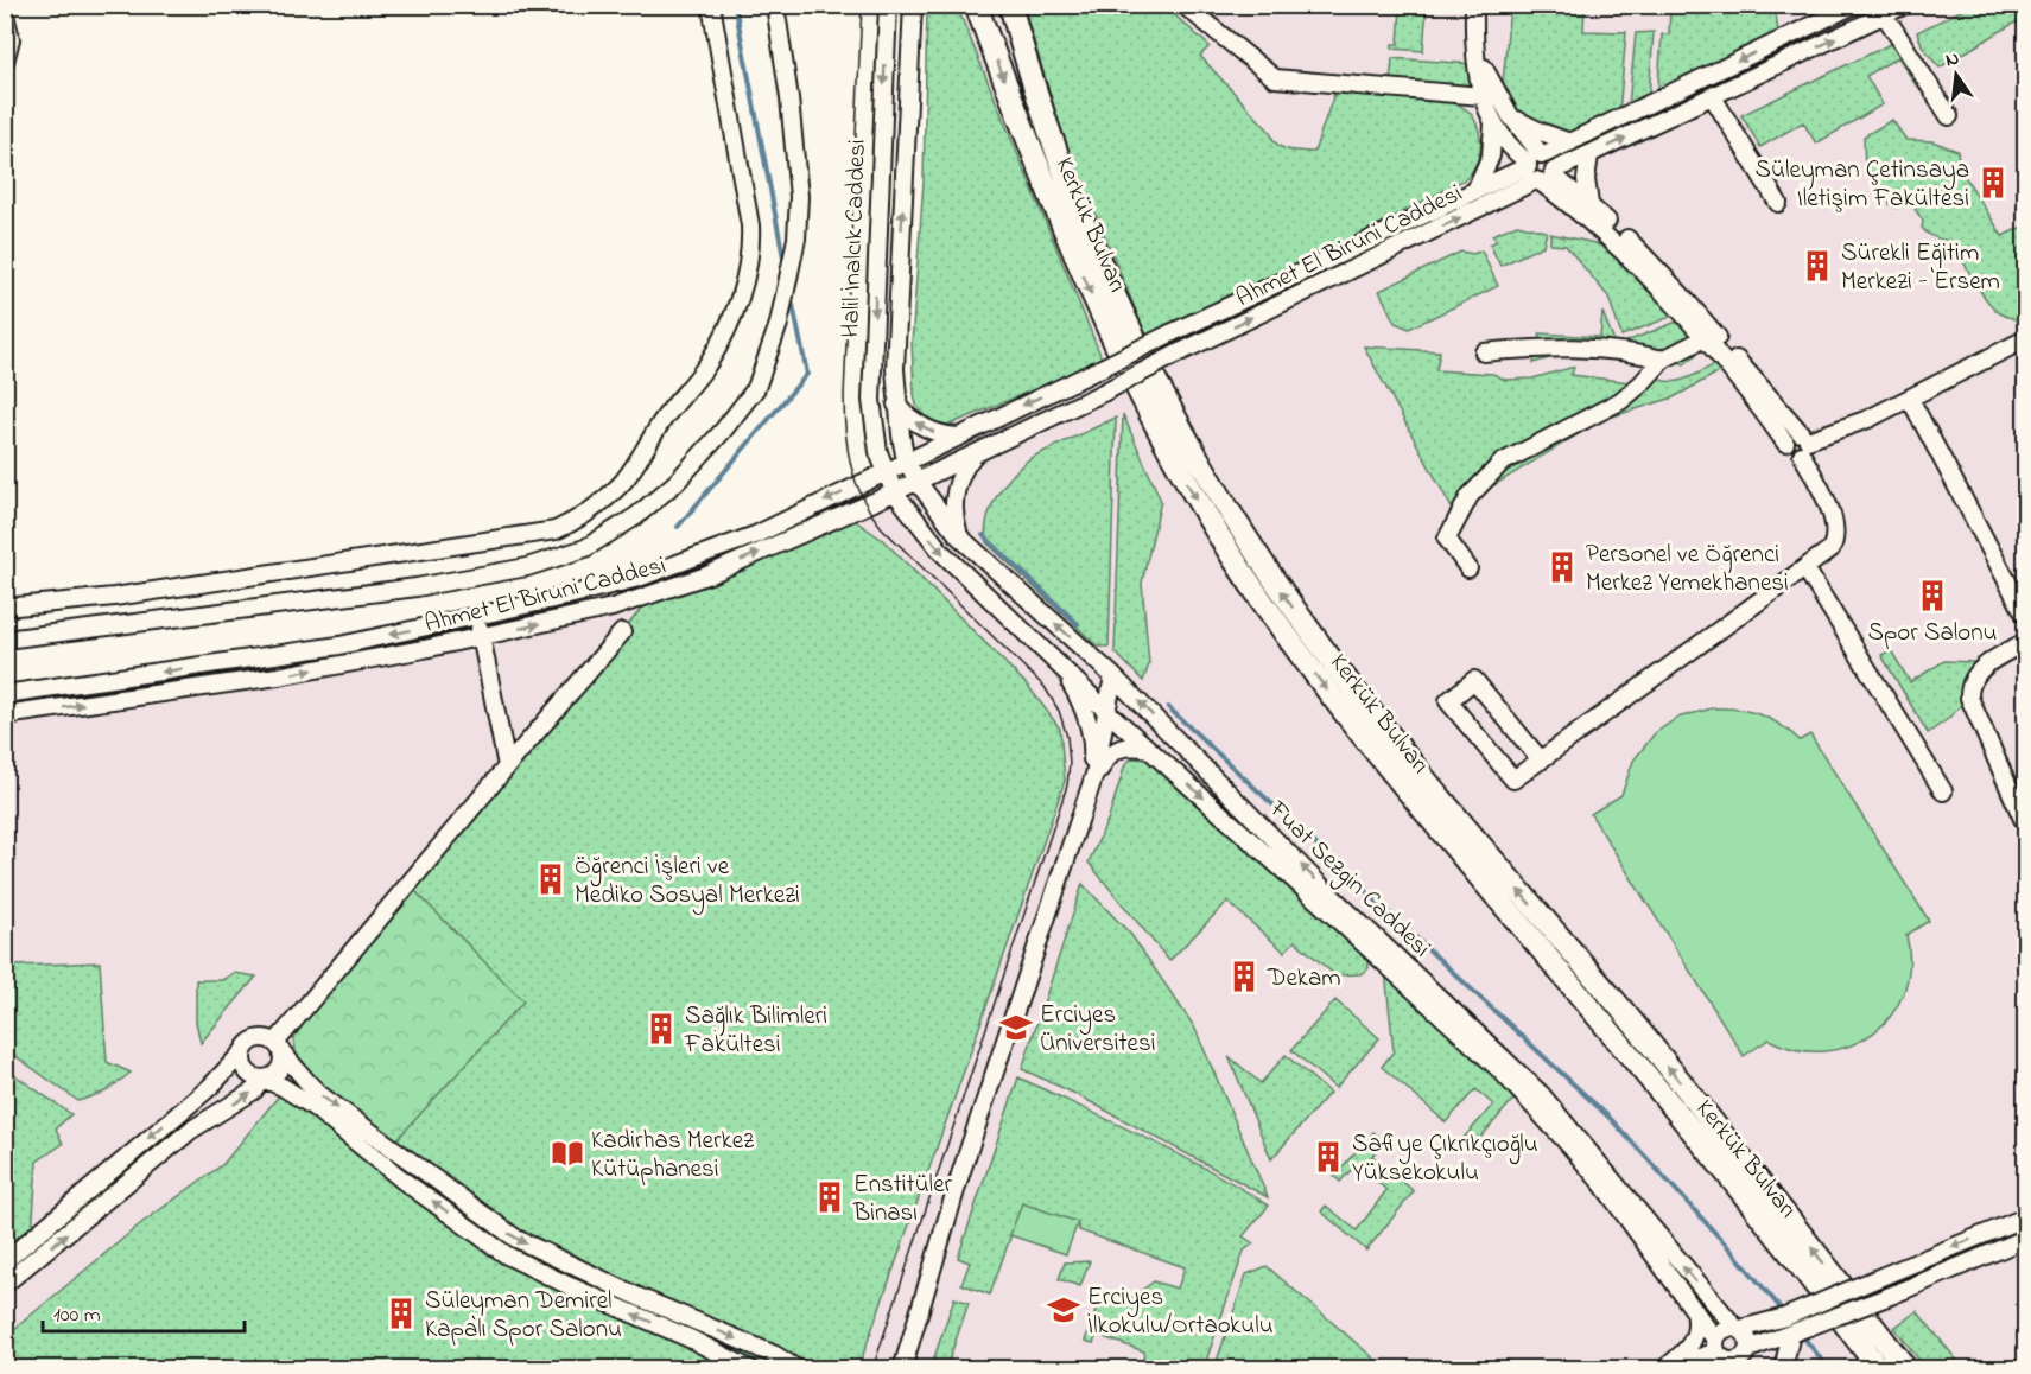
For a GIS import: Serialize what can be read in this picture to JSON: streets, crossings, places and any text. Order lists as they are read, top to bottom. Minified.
{"streets":{"main road":["Kerkük Bulvarı"],"street":["Halil İnalcık Caddesi","Ahmet El Biruni Caddesi","Fuat Sezgin Caddesi"]},"crossings":[["Halil İnalcık Caddesi","Ahmet El Biruni Caddesi"],["Halil İnalcık Caddesi","Fuat Sezgin Caddesi"],["Ahmet El Biruni Caddesi","Fuat Sezgin Caddesi"]],"places":{"building":["Süleyman Çetinsaya Iletişim Fakültesi","Sürekli Eğitim Merkezi - Ersem","Personel ve Öğrenci Merkez Yemekhanesi","Spor Salonu","Öğrenci İşleri ve Mediko Sosyal Merkezi","Dekam","Sağlık Bilimleri Fakültesi","Safiye Çıkrıkçıoğlu Yüksekokulu","Enstitüler Binası","Süleyman Demirel Kapalı Spor Salonu"],"school or university":["Erciyes Üniversitesi","Erciyes İlkokulu/Ortaokulu"],"library":["Kadirhas Merkez Kütüphanesi"]},"scale_bar":"100 m","north":"top"}
